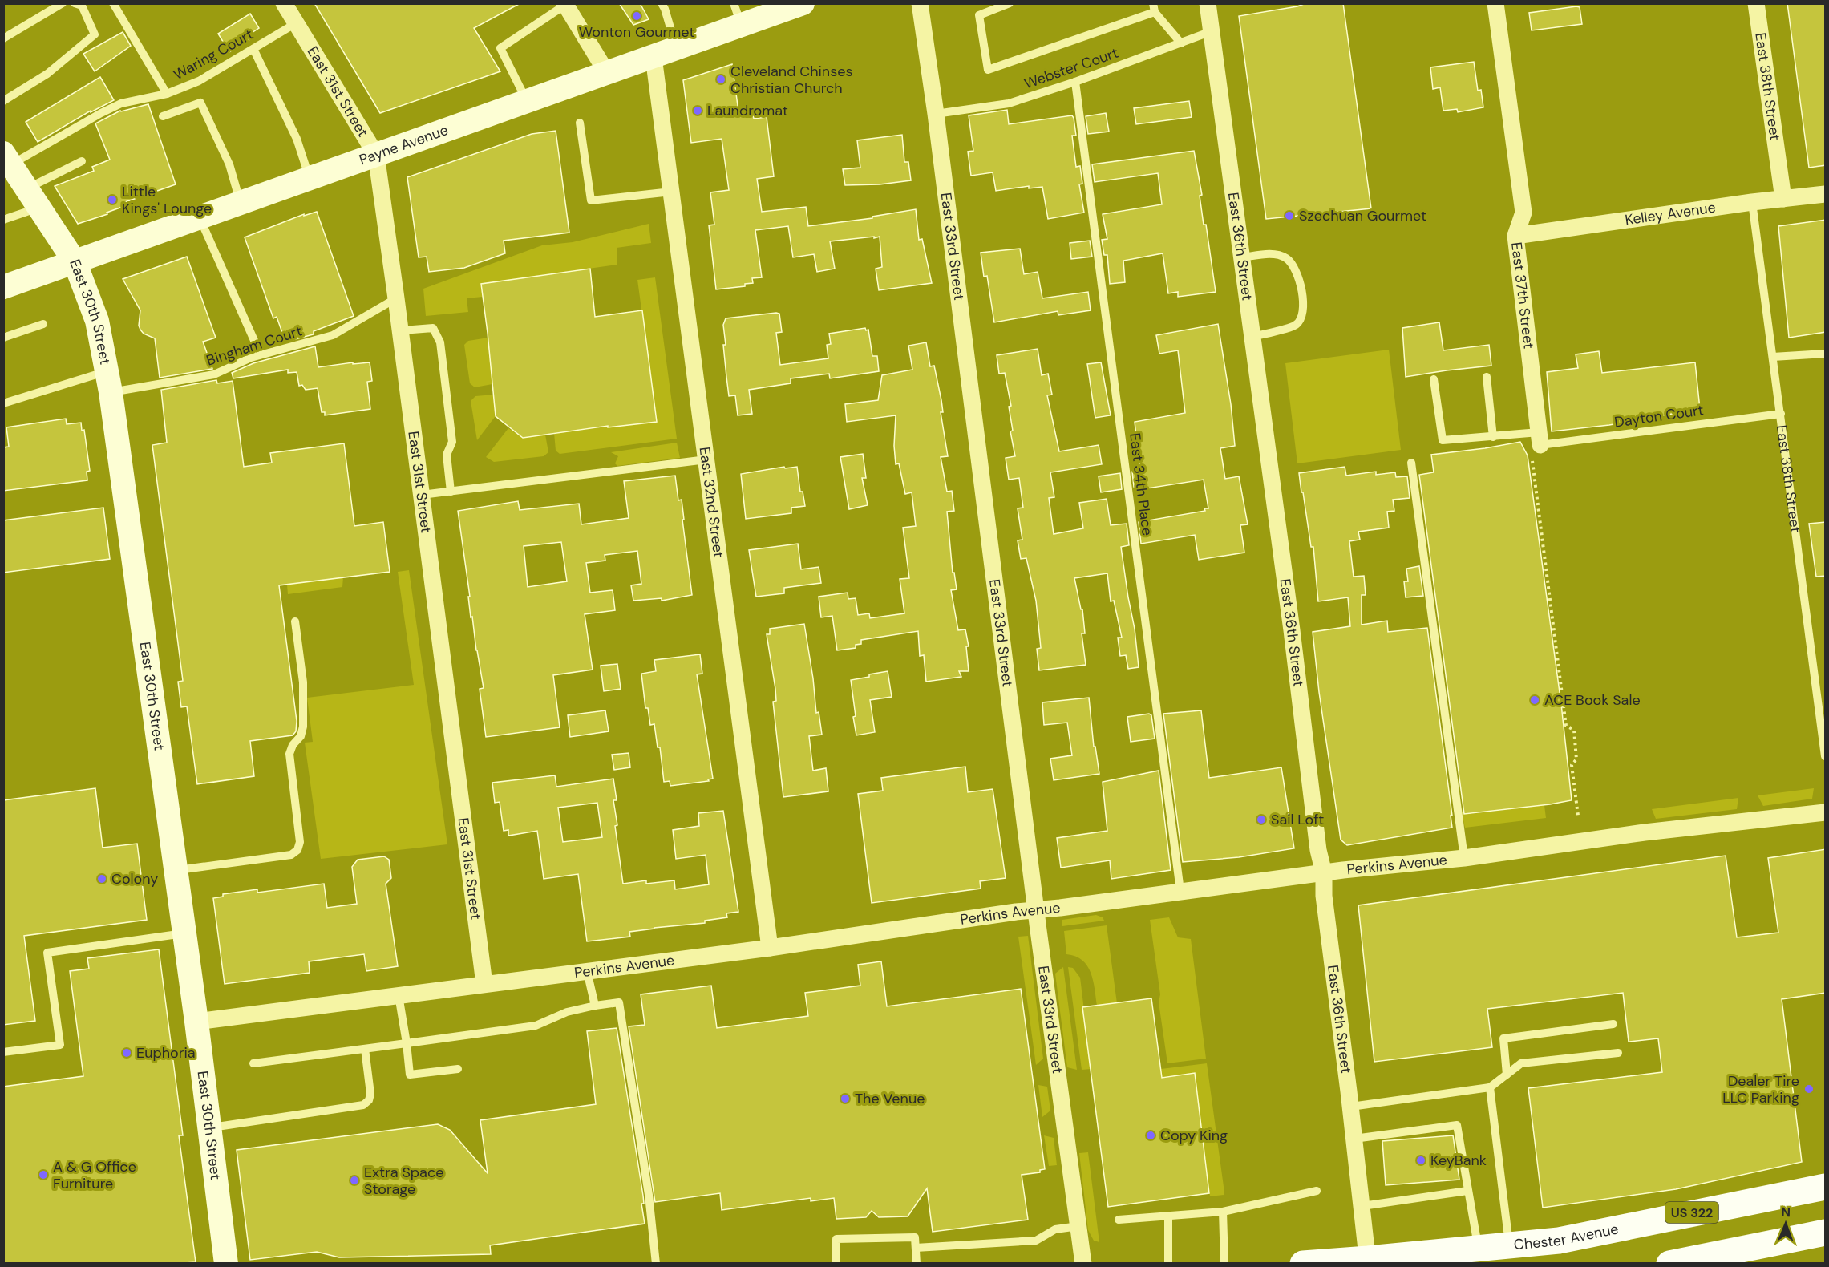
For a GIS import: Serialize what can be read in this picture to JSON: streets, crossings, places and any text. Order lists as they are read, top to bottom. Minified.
{"streets":{"main road":["Payne Avenue","East 30th Street","US 322","Chester Avenue"],"street":["East 38th Street","East 31st Street","Kelley Avenue","East 33rd Street","East 36th Street","East 37th Street","East 32nd Street","Perkins Avenue"],"lane":["Waring Court","Webster Court","Bingham Court","Dayton Court","East 34th Place"]},"crossings":[["Waring Court","East 31st Street"],["Waring Court","East 30th Street"],["Webster Court","East 33rd Street"],["Webster Court","East 36th Street"],["Webster Court","East 34th Place"],["East 38th Street","Kelley Avenue"],["East 38th Street","Dayton Court"],["East 31st Street","Payne Avenue"],["East 31st Street","Bingham Court"],["East 31st Street","Perkins Avenue"],["Payne Avenue","East 30th Street"],["Payne Avenue","East 32nd Street"],["Kelley Avenue","East 37th Street"],["East 33rd Street","Perkins Avenue"],["East 36th Street","Perkins Avenue"],["East 36th Street","Chester Avenue"],["East 37th Street","Dayton Court"],["East 30th Street","Bingham Court"],["East 30th Street","Perkins Avenue"],["East 34th Place","Perkins Avenue"],["East 32nd Street","Perkins Avenue"]],"places":["Wonton Gourmet","Cleveland Chinses Christian Church","Laundromat","Little Kings' Lounge","Szechuan Gourmet","ACE Book Sale","Sail Loft","Colony","Euphoria","Dealer Tire LLC Parking","The Venue","Copy King","KeyBank","A & G Office Furniture","Extra Space Storage"],"north":"top"}
